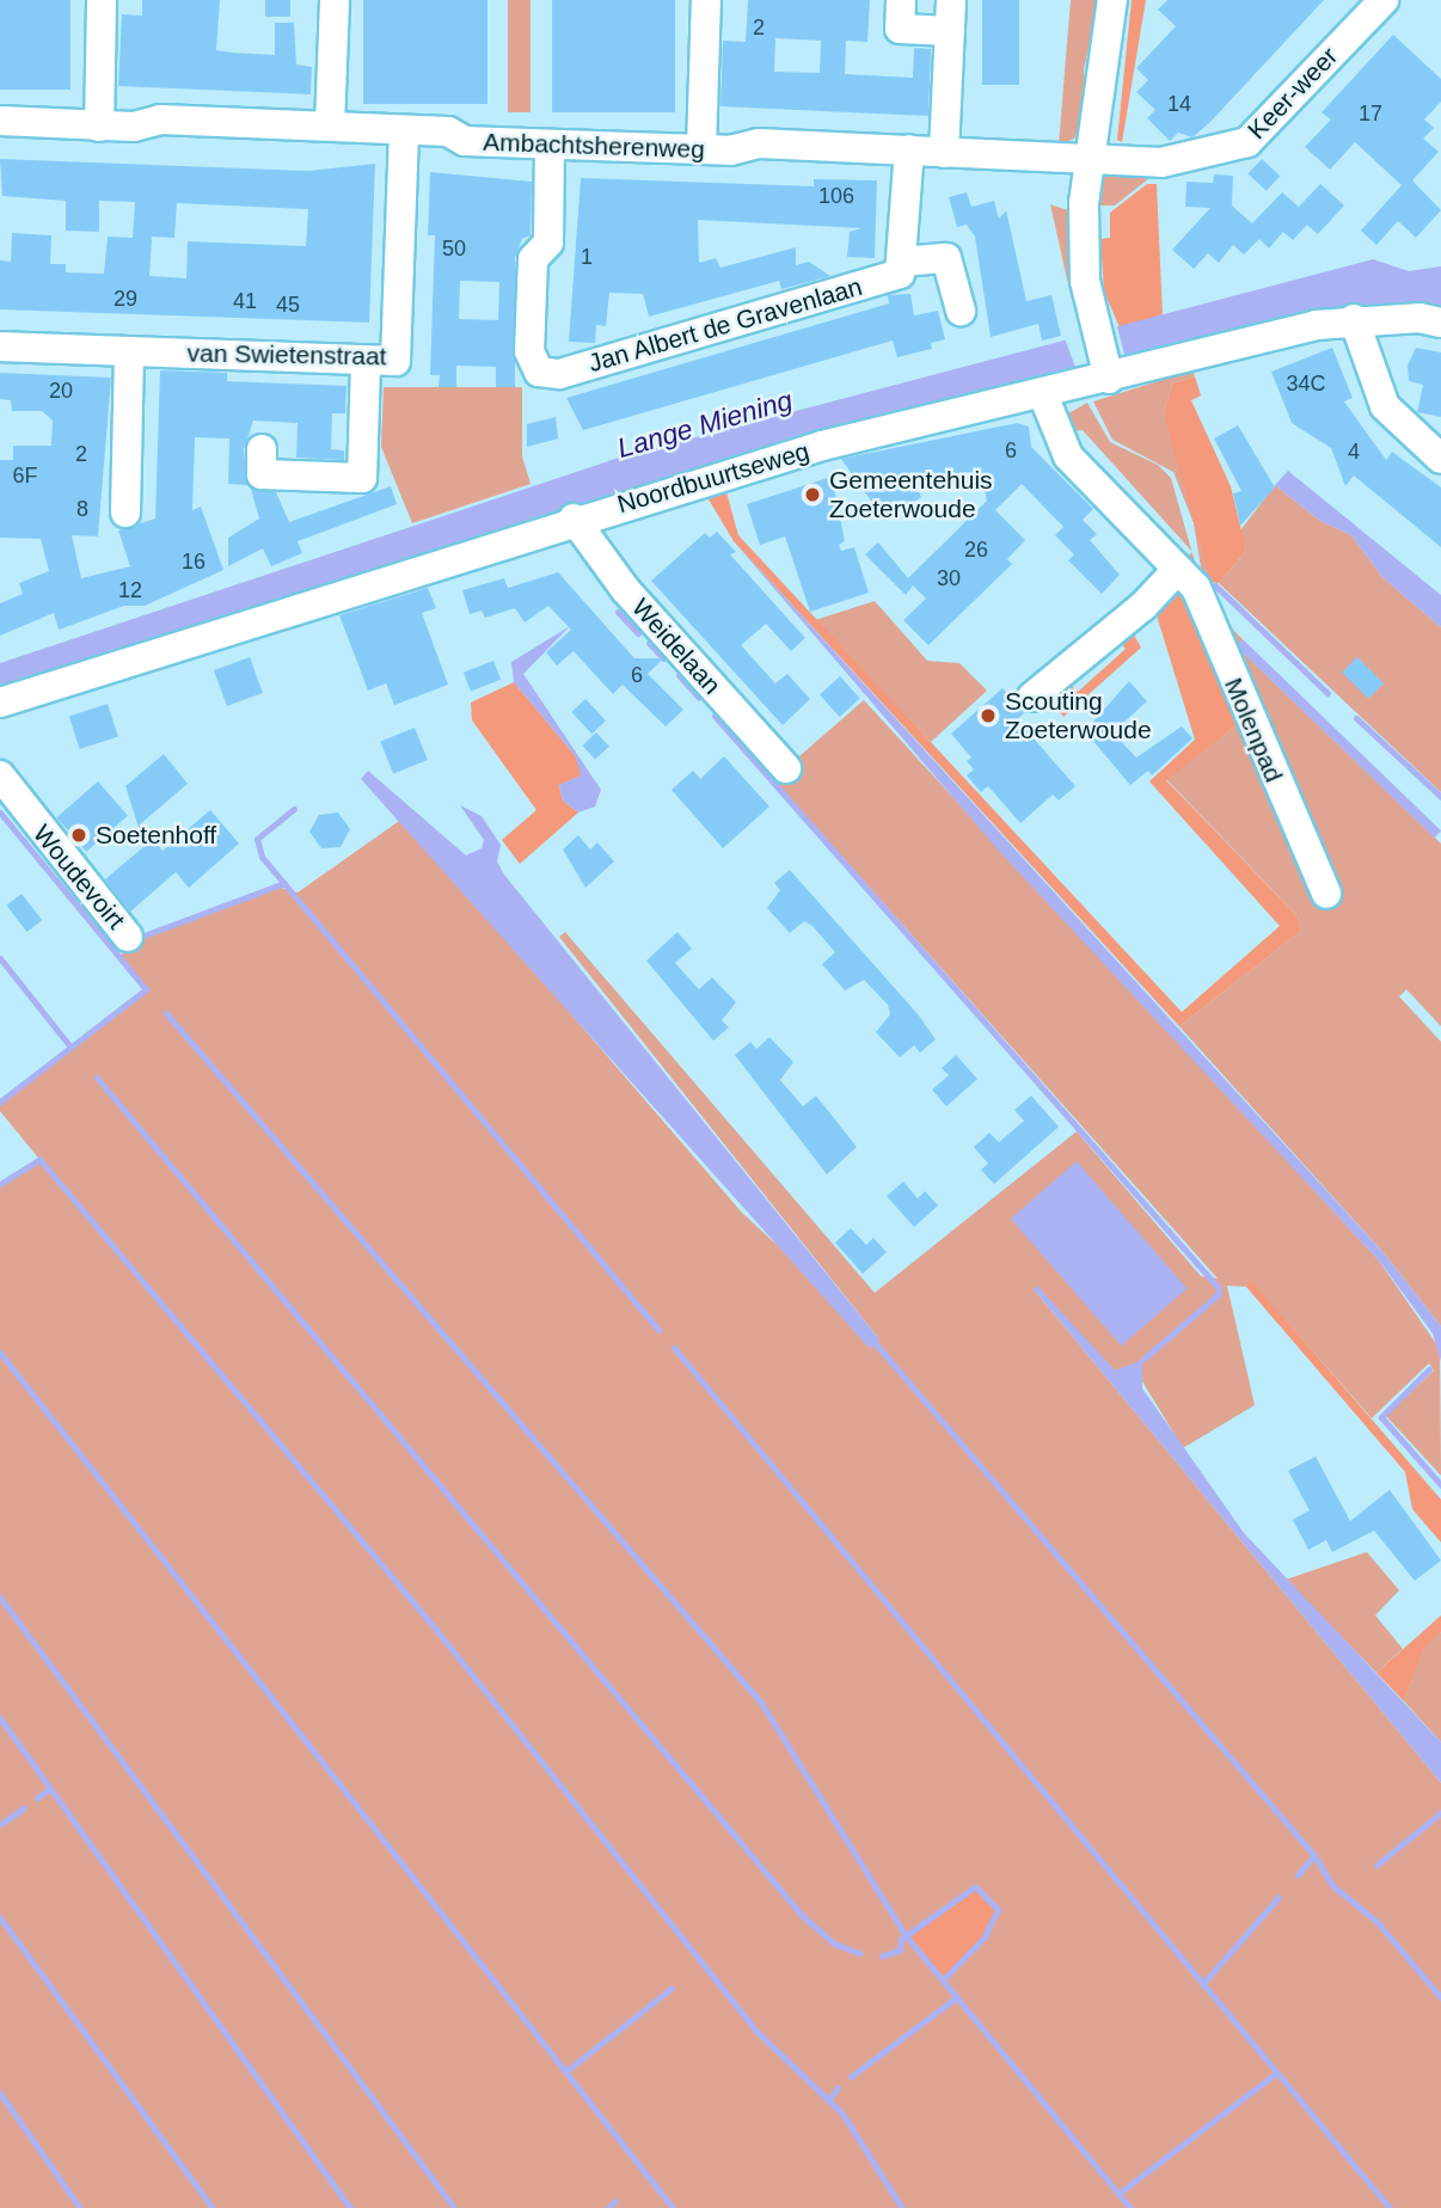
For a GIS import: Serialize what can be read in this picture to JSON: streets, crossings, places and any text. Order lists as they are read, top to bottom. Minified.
{"streets":{"street":["Keer-weer","Ambachtsherenweg","Jan Albert de Gravenlaan","van Swietenstraat","Noordbuurtseweg","Weidelaan","Molenpad","Woudevoirt"]},"crossings":[["Keer-weer","Ambachtsherenweg"],["Ambachtsherenweg","Jan Albert de Gravenlaan"],["Ambachtsherenweg","van Swietenstraat"],["Noordbuurtseweg","Weidelaan"],["Noordbuurtseweg","Molenpad"]],"water":["Lange Miening"],"places":["Gemeentehuis Zoeterwoude","Scouting Zoeterwoude","Soetenhoff"],"house_numbers":["2","14","17","106","50","1","29","41","45","34C","20","6","4","2","6F","8","26","16","30","12","6"]}
